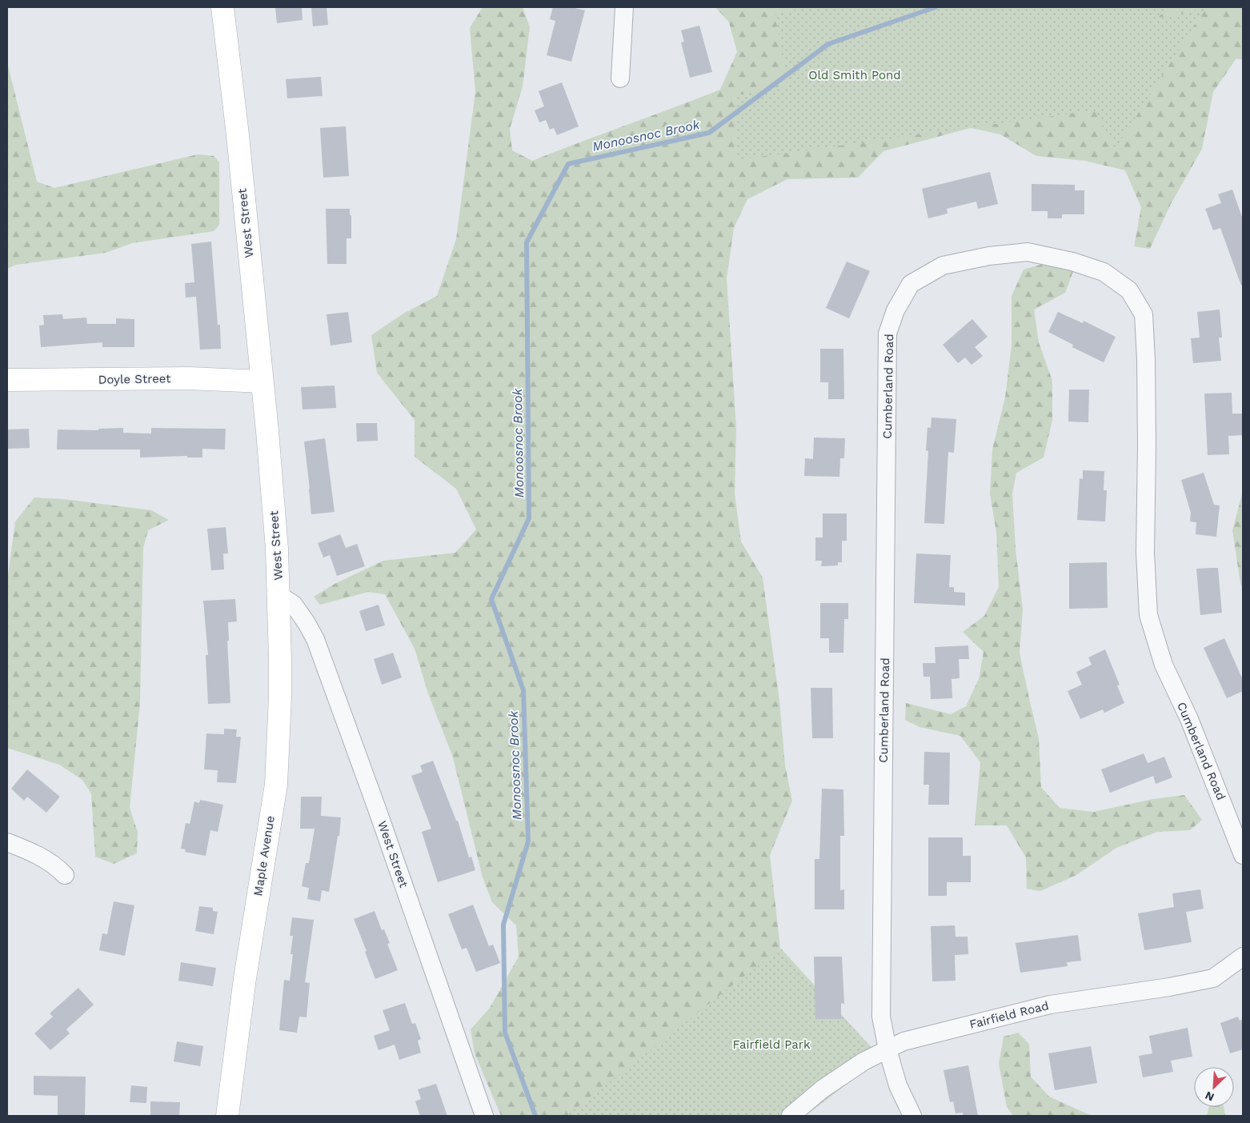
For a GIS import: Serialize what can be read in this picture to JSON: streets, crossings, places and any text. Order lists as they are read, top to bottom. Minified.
{"streets":{"main road":["West Street","Doyle Street","Maple Avenue"],"street":["Cumberland Road","Fairfield Road"]},"crossings":[["West Street","Doyle Street"],["West Street","Maple Avenue"],["Cumberland Road","Fairfield Road"]],"water":["Monoosnoc Brook"],"parks":["Old Smith Pond","Fairfield Park"],"north":"bottom left"}
